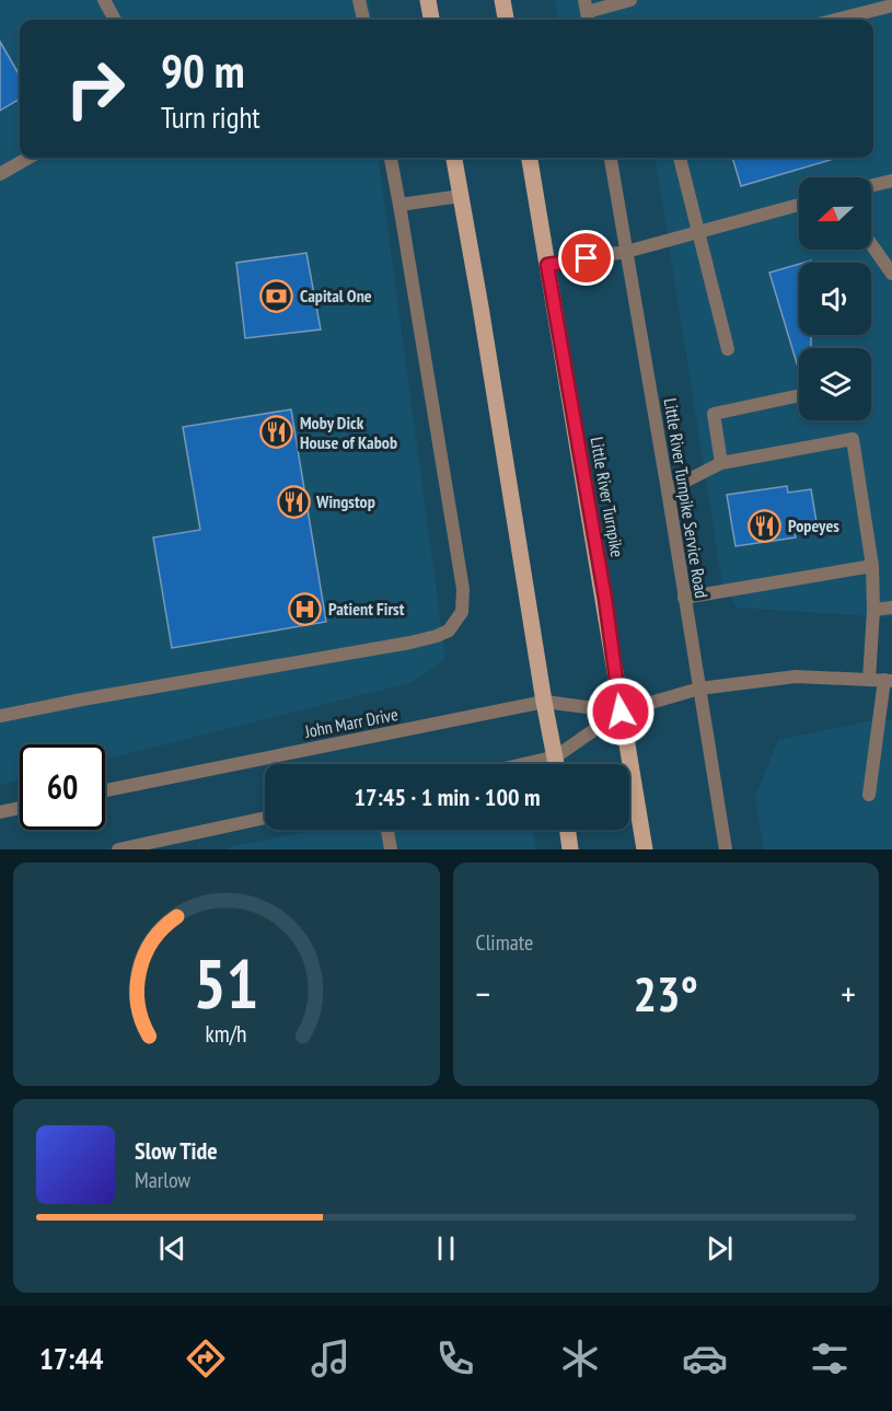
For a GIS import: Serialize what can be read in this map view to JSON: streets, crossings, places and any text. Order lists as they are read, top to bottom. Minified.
{"streets":{"main road":["Little River Turnpike"],"street":["Little River Turnpike Service Road","John Marr Drive"]},"crossings":[["Little River Turnpike","John Marr Drive"],["Little River Turnpike Service Road","John Marr Drive"]],"places":{"bank":["Capital One"],"restaurant":["Moby Dick House of Kabob","Wingstop","Popeyes"],"hospital":["Patient First"]},"north":"left","page":{"turn":["90 m","Turn right"],"limit":"60","trip":"17:45 · 1 min · 100 m","tile":"Climate","heat":["−","23°","+"],"song":["Slow Tide","Marlow"],"tabs":"17:44","gauge":["51","km/h"]}}
